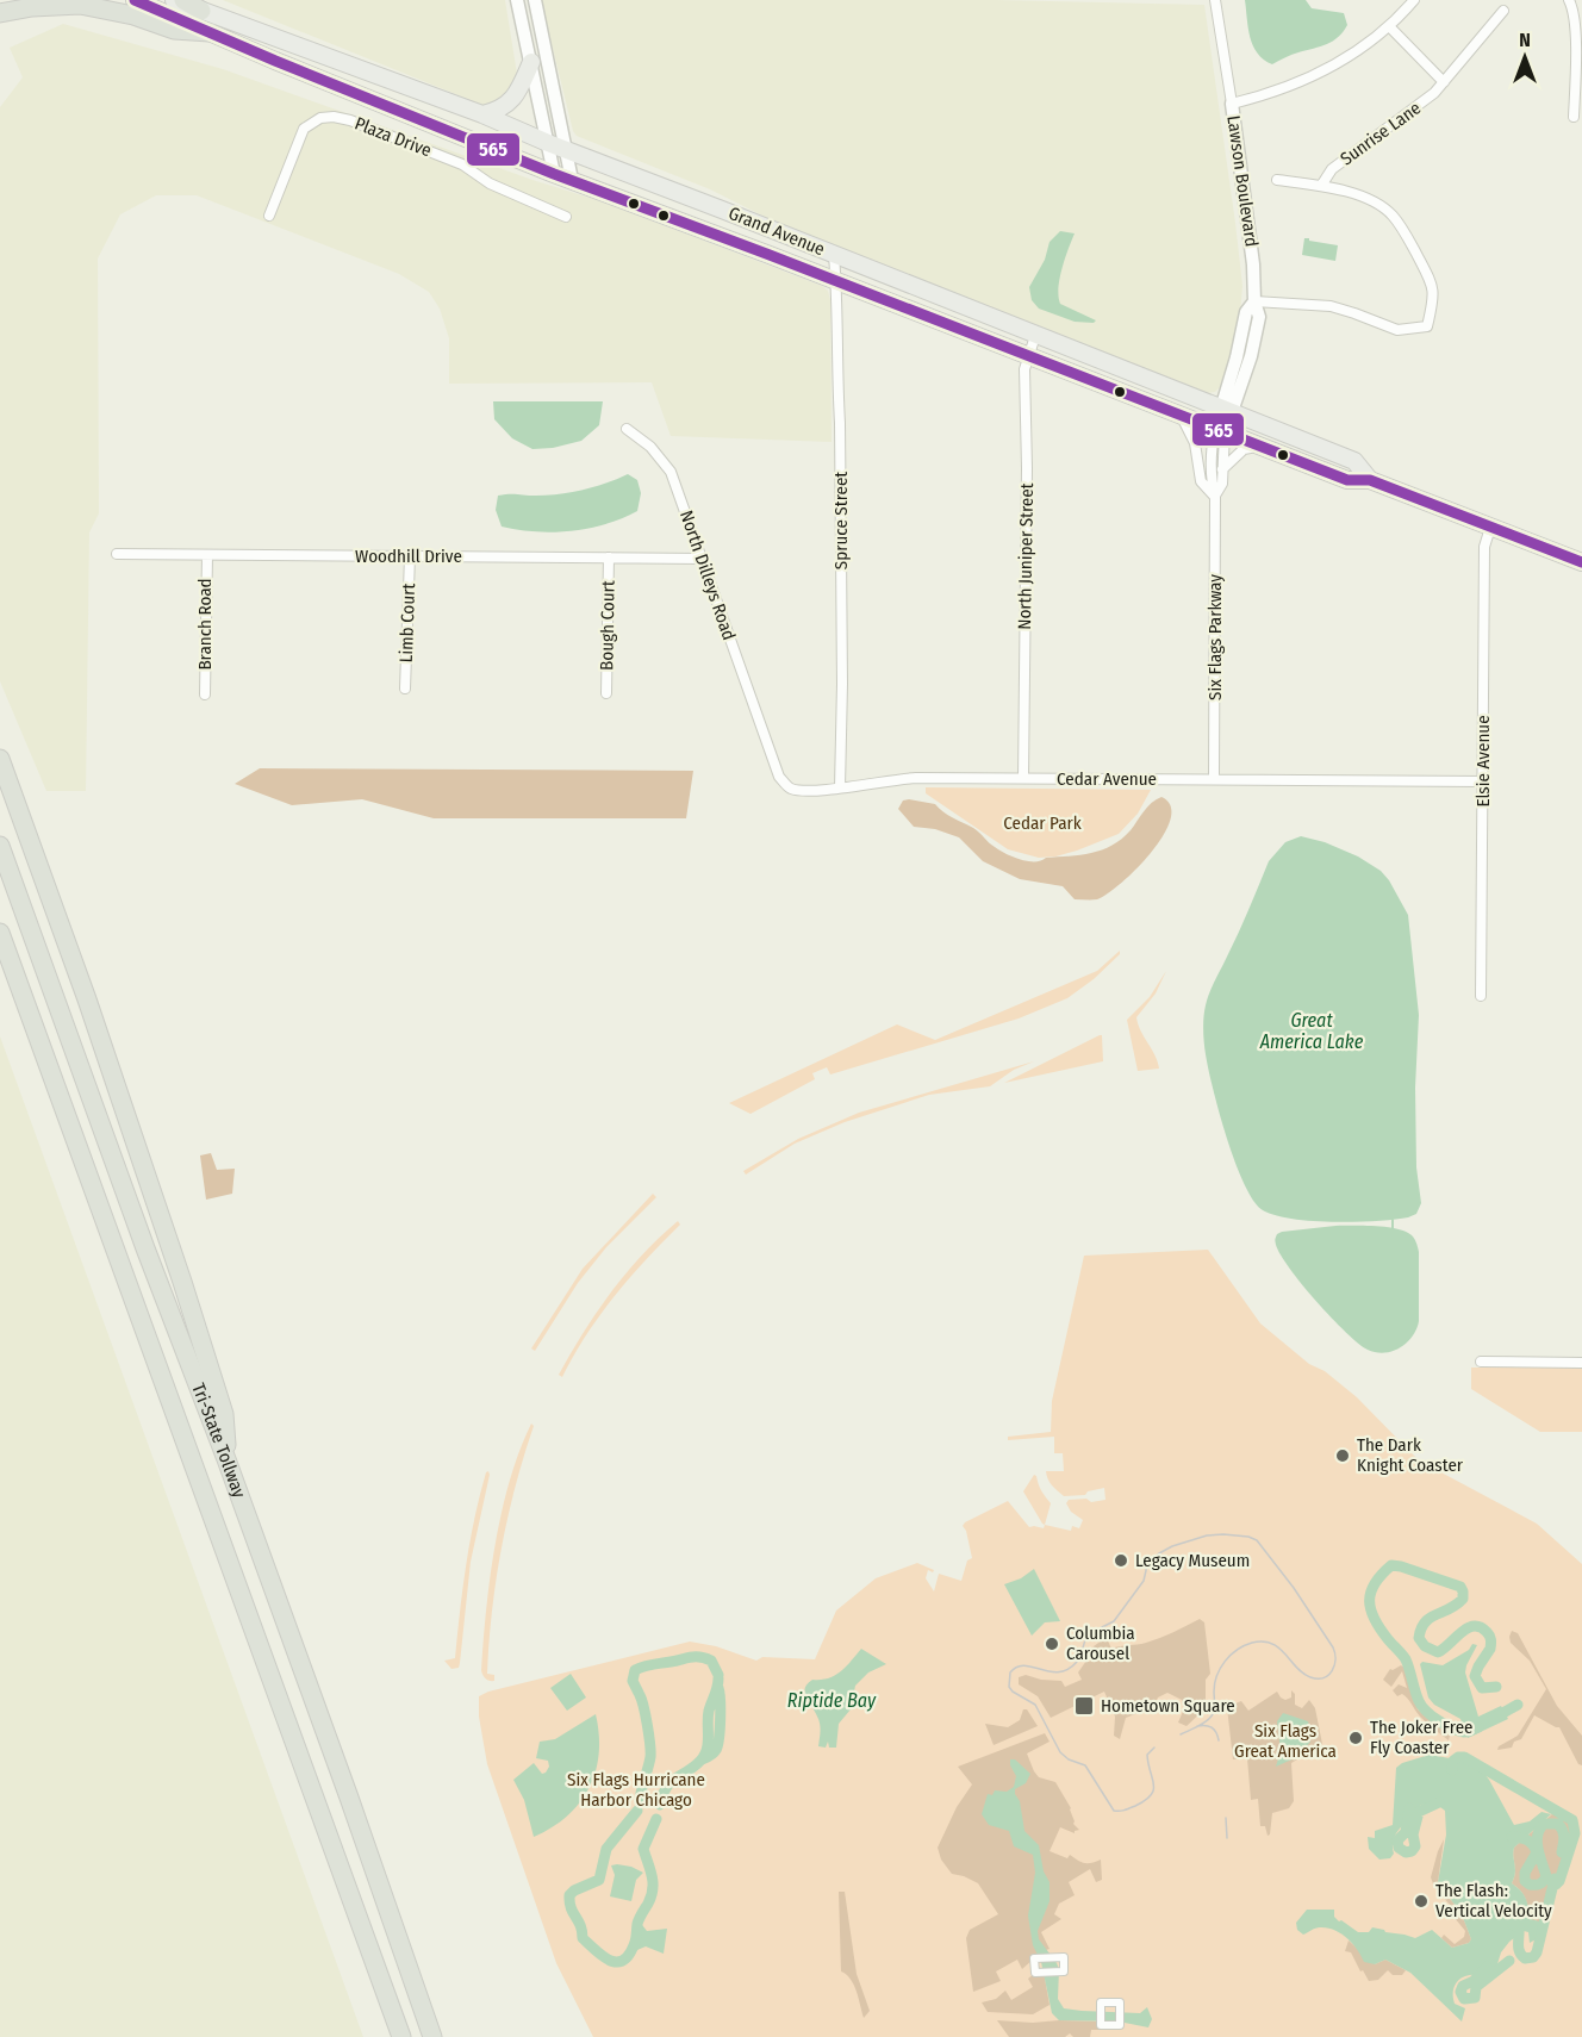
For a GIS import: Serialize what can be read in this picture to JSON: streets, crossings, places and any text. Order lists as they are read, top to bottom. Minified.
{"streets":{"highway":["Tri-State Tollway"],"main road":["Grand Avenue"],"street":["Sunrise Lane","Plaza Drive","Lawson Boulevard","Spruce Street","Woodhill Drive","North Juniper Street","North Dilleys Road","Limb Court","Branch Road","Bough Court","Six Flags Parkway","Elsie Avenue","Cedar Avenue"]},"crossings":[["Lawson Boulevard","Grand Avenue"],["Lawson Boulevard","Six Flags Parkway"],["Grand Avenue","Spruce Street"],["Grand Avenue","North Juniper Street"],["Grand Avenue","Six Flags Parkway"],["Grand Avenue","Elsie Avenue"],["Spruce Street","Cedar Avenue"],["Woodhill Drive","North Dilleys Road"],["Woodhill Drive","Limb Court"],["Woodhill Drive","Branch Road"],["Woodhill Drive","Bough Court"],["North Juniper Street","Cedar Avenue"],["North Dilleys Road","Cedar Avenue"],["Six Flags Parkway","Cedar Avenue"],["Elsie Avenue","Cedar Avenue"]],"water":["Great America Lake","Riptide Bay"],"parks":["Cedar Park","Six Flags Great America","Six Flags Hurricane Harbor Chicago"],"places":{"other":["The Dark Knight Coaster","Legacy Museum","Columbia Carousel","The Joker Free Fly Coaster","The Flash: Vertical Velocity"],"transit":["Hometown Square"]},"lines":["transit line 565"],"north":"top"}
